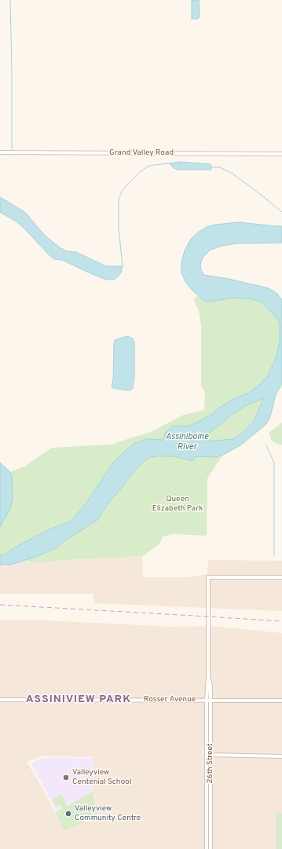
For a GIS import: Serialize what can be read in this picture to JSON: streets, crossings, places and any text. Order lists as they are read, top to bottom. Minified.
{"streets":{"street":["Grand Valley Road","Rosser Avenue","26th Street"]},"crossings":[["Rosser Avenue","26th Street"]],"districts":["ASSINIVIEW PARK"],"water":["Assiniboine River"],"parks":["Queen Elizabeth Park"],"places":["Valleyview Centenial School","Valleyview Community Centre"]}
